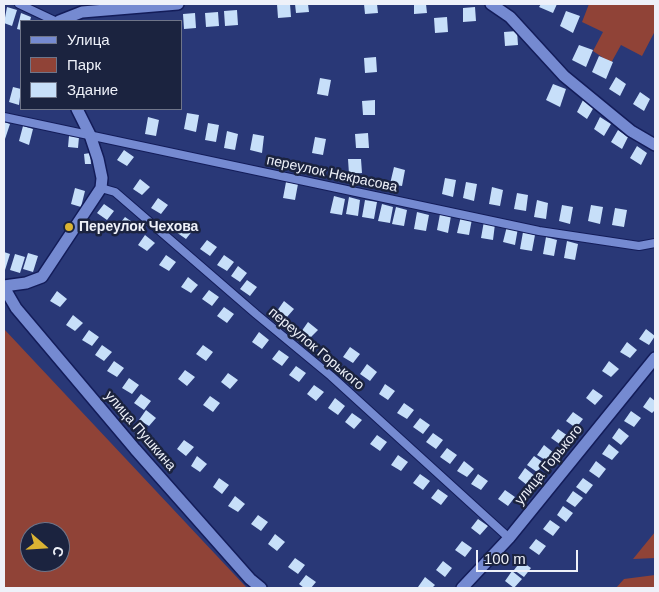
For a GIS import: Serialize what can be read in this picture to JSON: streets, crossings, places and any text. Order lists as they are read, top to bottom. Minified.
{"streets":{"street":["переулок Некрасова","переулок Горького","улица Пушкина","улица Горького"]},"crossings":[["переулок Горького","улица Горького"]],"places":["Переулок Чехова"],"legend":["Улица","Парк","Здание"],"scale_bar":"100 m","north":"right"}
